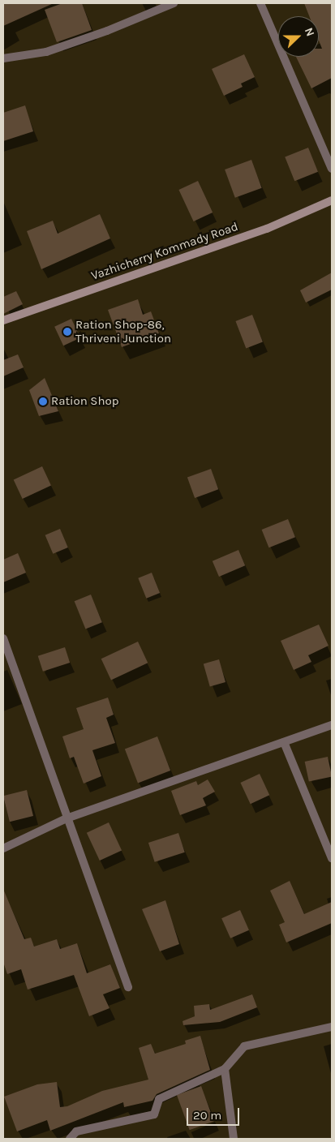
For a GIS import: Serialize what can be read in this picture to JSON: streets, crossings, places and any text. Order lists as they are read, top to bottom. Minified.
{"streets":{"main road":["Vazhicherry Kommady Road"]},"places":["Ration Shop-86, Thriveni Junction","Ration Shop"],"scale_bar":"20 m","north":"right"}
